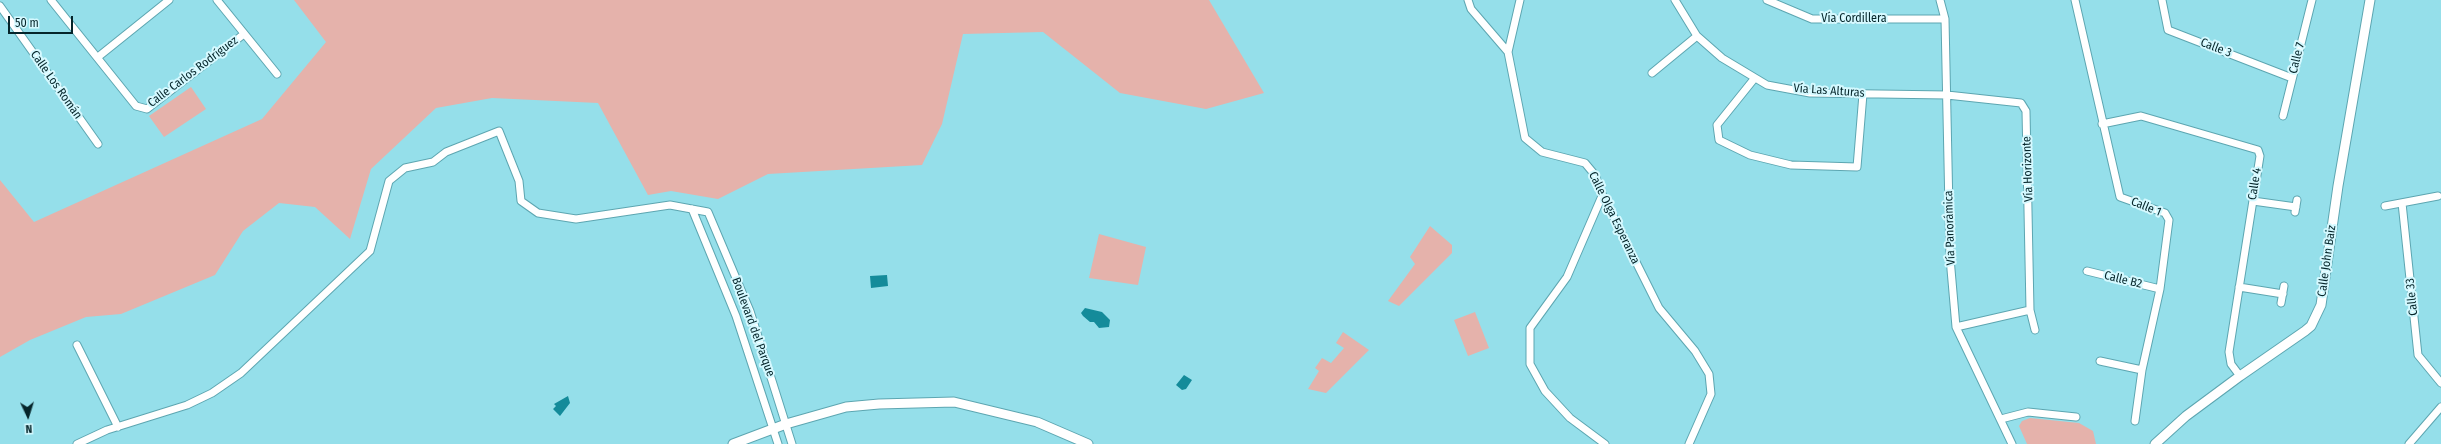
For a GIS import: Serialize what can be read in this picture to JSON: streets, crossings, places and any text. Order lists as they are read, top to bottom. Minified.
{"streets":{"street":["Vía Cordillera","Calle 3","Calle 7","Calle Carlos Rodríguez","Calle Los Román","Vía Las Alturas","Vía Horizonte","Calle 4","Calle 1","Calle Olga Esperanza","Vía Panorámica","Calle John Baiz","Calle B2","Calle 33","Boulevard del Parque"]},"crossings":[["Vía Cordillera","Vía Panorámica"],["Calle 3","Calle 7"],["Vía Las Alturas","Vía Horizonte"],["Vía Las Alturas","Vía Panorámica"],["Vía Horizonte","Vía Panorámica"],["Calle 4","Calle 1"],["Calle 4","Calle John Baiz"],["Calle 1","Calle B2"]],"scale_bar":"50 m","north":"bottom"}
